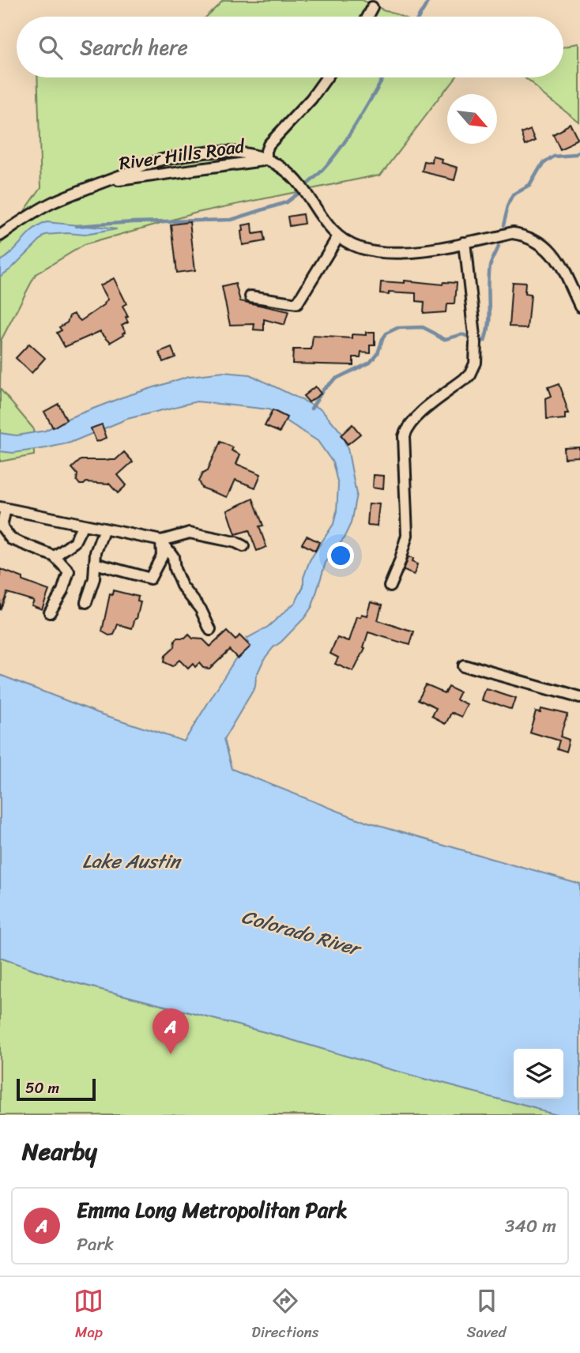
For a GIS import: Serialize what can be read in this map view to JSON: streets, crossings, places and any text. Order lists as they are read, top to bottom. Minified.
{"streets":{"street":["River Hills Road"]},"water":["Lake Austin","Colorado River"],"scale_bar":"50 m","north":"bottom right","page":{"search":"Search here","pins":"A","scale":"50 m","heading":"Nearby","list":[{"mark":"A","name":"Emma Long Metropolitan Park","note":"Park","value":"340 m"}],"nav":["Map","Directions","Saved"]}}
